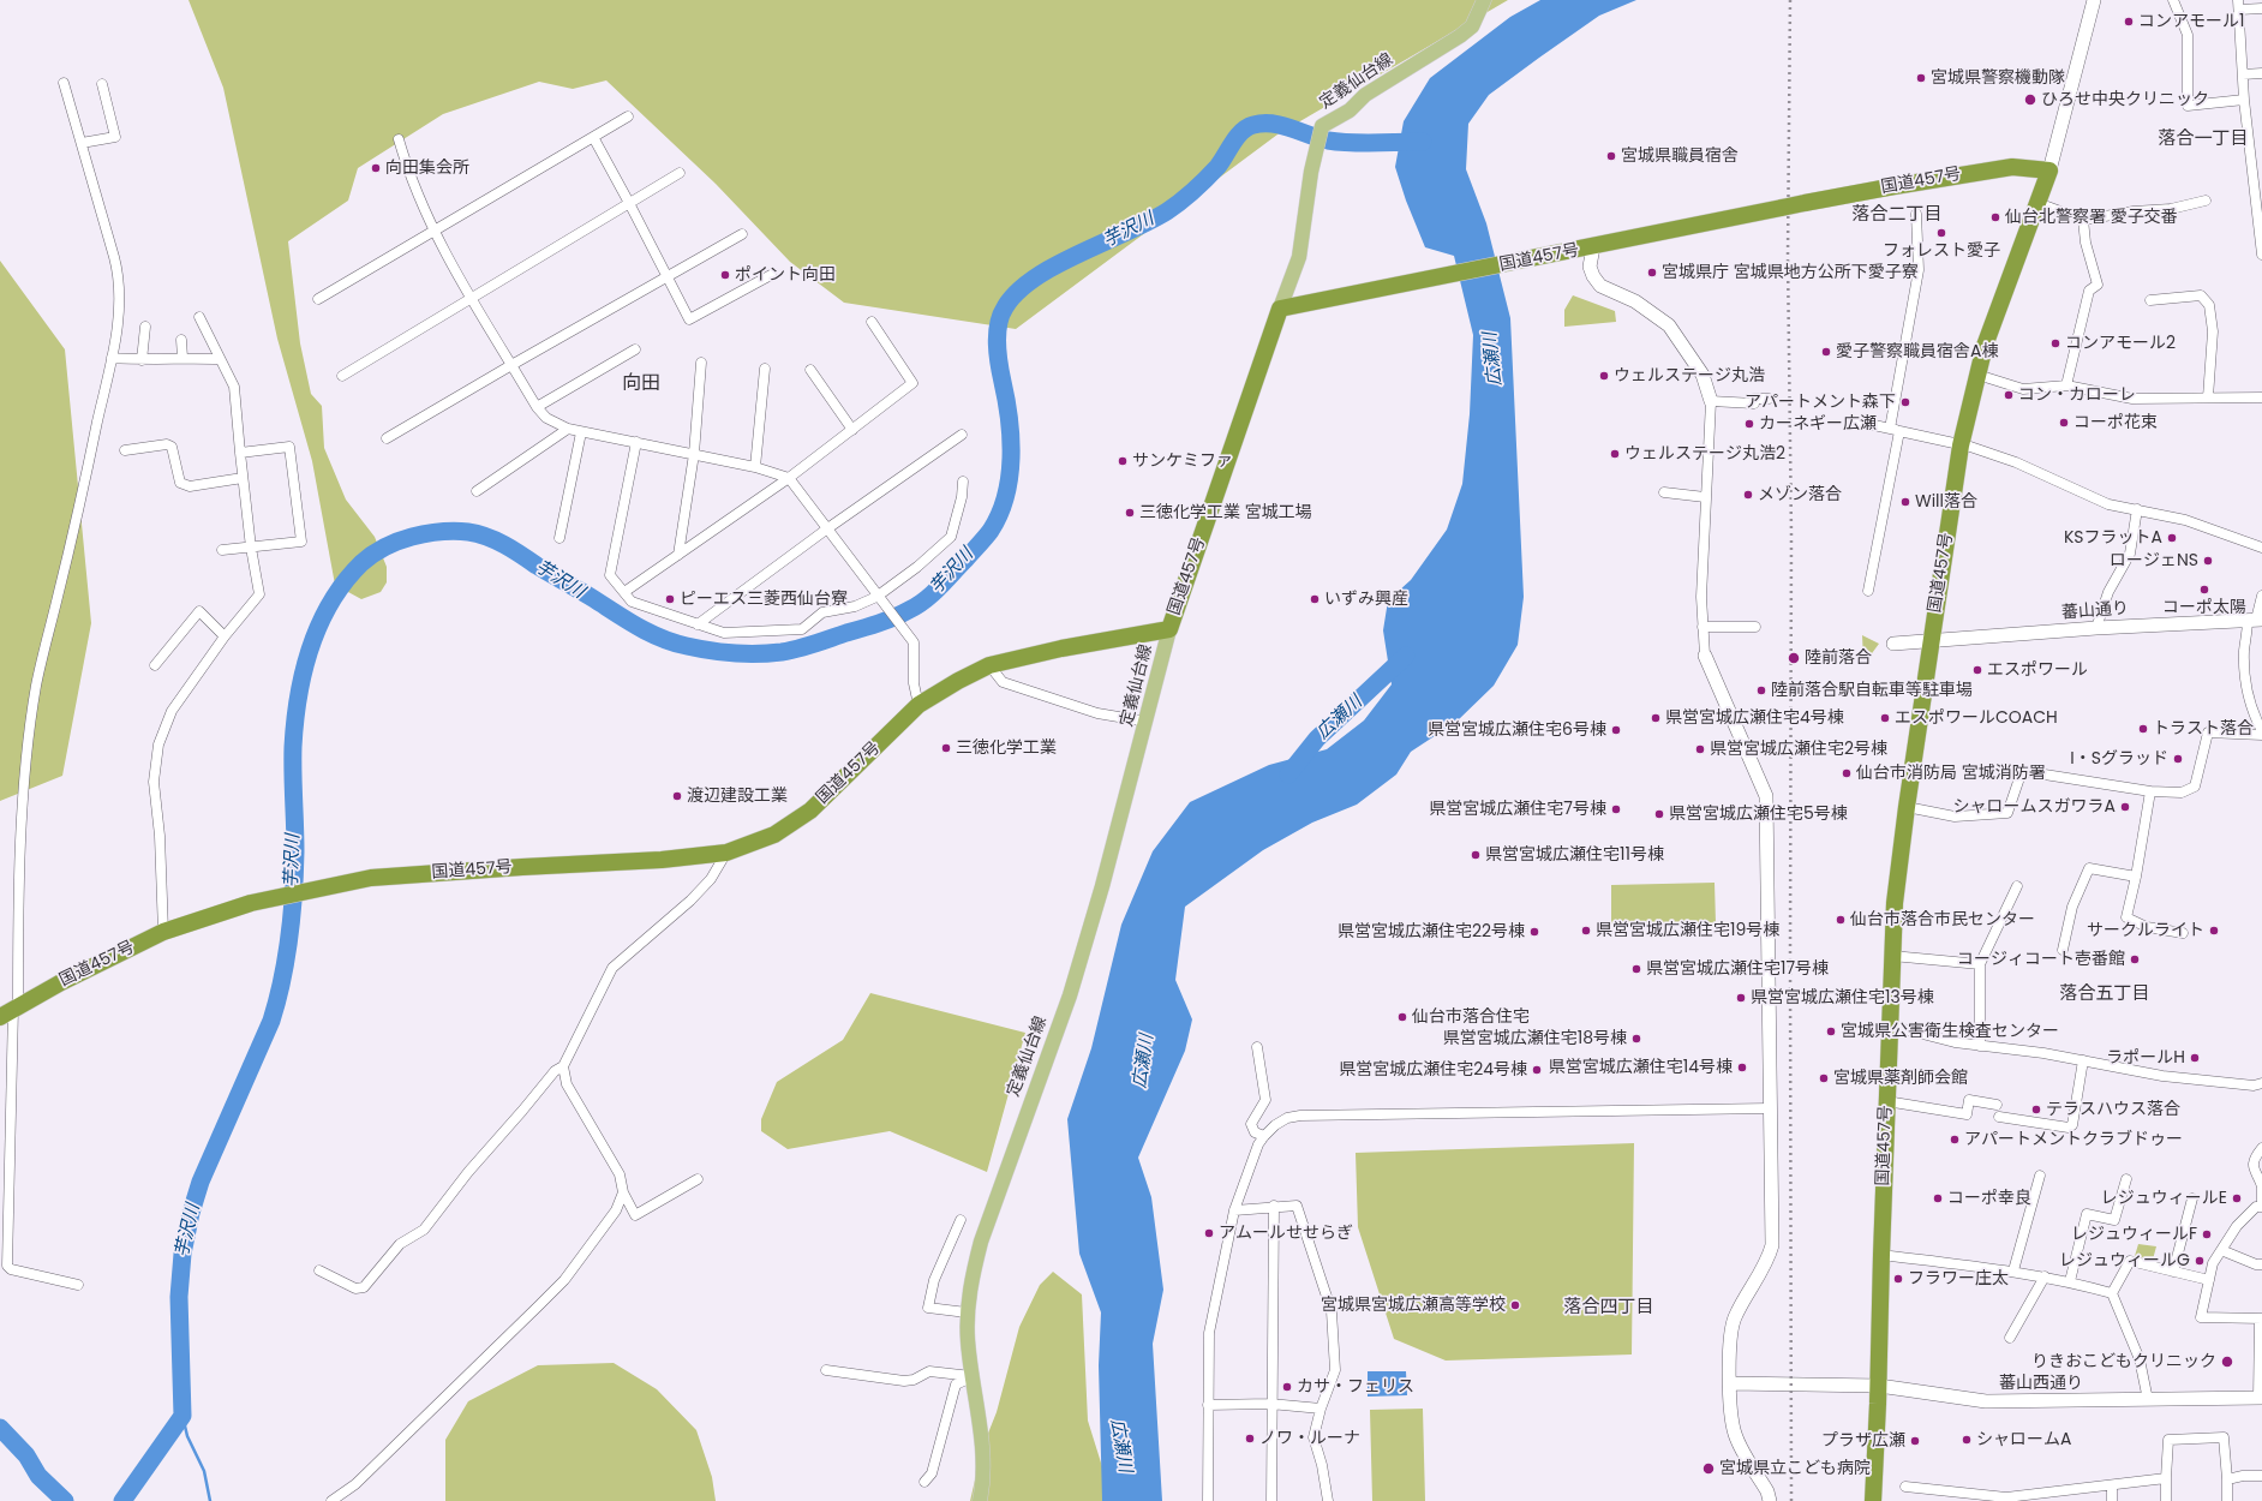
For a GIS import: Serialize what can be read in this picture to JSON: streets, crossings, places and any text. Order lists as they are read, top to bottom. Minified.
{"streets":{"highway":["国道457号"],"main road":["定義仙台線"],"street":["蕃山通り","蕃山西通り"]},"crossings":[["定義仙台線","国道457号"],["国道457号","蕃山通り"],["国道457号","蕃山西通り"]],"districts":["落合一丁目","落合二丁目","向田","落合五丁目","落合四丁目"],"water":["芋沢川","広瀬川"],"places":["コンアモール1","宮城県警察機動隊","ひろせ中央クリニック","宮城県職員宿舎","向田集会所","仙台北警察署 愛子交番","フォレスト愛子","宮城県庁 宮城県地方公所下愛子寮","ポイント向田","コンアモール2","愛子警察職員宿舎A棟","ウェルステージ丸浩","コン・カローレ","アパートメント森下","コーポ花束","カーネギー広瀬","ウェルステージ丸浩2","サンケミファ","メゾン落合","Will落合","三徳化学工業 宮城工場","KSフラットA","ロージェNS","コーポ太陽","ピーエス三菱西仙台寮","いずみ興産","陸前落合","エスポワール","陸前落合駅自転車等駐車場","県営宮城広瀬住宅4号棟","エスポワールCOACH","トラスト落合","県営宮城広瀬住宅6号棟","三徳化学工業","県営宮城広瀬住宅2号棟","I・Sグラッド","仙台市消防局 宮城消防署","渡辺建設工業","シャロームスガワラA","県営宮城広瀬住宅7号棟","県営宮城広瀬住宅5号棟","県営宮城広瀬住宅11号棟","仙台市落合市民センター","県営宮城広瀬住宅19号棟","サークルライト","県営宮城広瀬住宅22号棟","コージィコート壱番館","県営宮城広瀬住宅17号棟","県営宮城広瀬住宅13号棟","仙台市落合住宅","宮城県公害衛生検査センター","県営宮城広瀬住宅18号棟","ラポールH","県営宮城広瀬住宅14号棟","県営宮城広瀬住宅24号棟","宮城県薬剤師会館","テラスハウス落合","アパートメントクラブドゥー","コーポ幸良","レジュウィールE","アムールせせらぎ","レジュウィールF","レジュウィールG","フラワー庄太","宮城県宮城広瀬高等学校","りきおこどもクリニック","カサ・フェリス","ノワ・ルーナ","シャロームA","プラザ広瀬","宮城県立こども病院"]}
